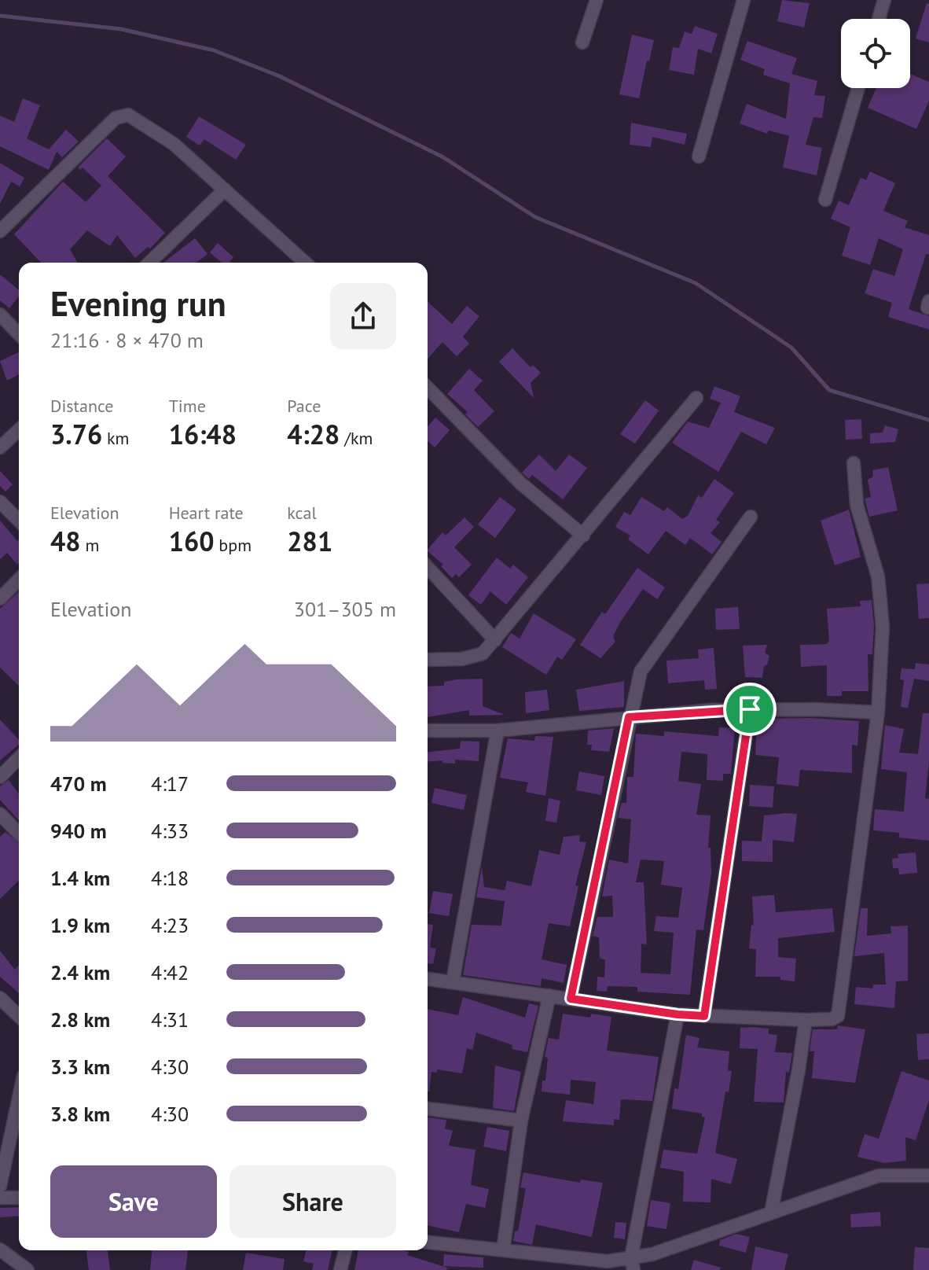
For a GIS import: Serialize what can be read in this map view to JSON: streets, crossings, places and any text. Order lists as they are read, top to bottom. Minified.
{"page":{"heading":["Evening run","21:16 · 8 × 470 m"],"stats":[["Distance","3.76 km"],["Time","16:48"],["Pace","4:28 /km"],["Elevation","48 m"],["Heart rate","160 bpm"],["kcal","281"]],"chart":["Elevation","301–305 m"],"list":[{"name":"470 m","note":"4:17"},{"name":"940 m","note":"4:33"},{"name":"1.4 km","note":"4:18"},{"name":"1.9 km","note":"4:23"},{"name":"2.4 km","note":"4:42"},{"name":"2.8 km","note":"4:31"},{"name":"3.3 km","note":"4:30"},{"name":"3.8 km","note":"4:30"}],"buttons":["Save","Share"]}}
